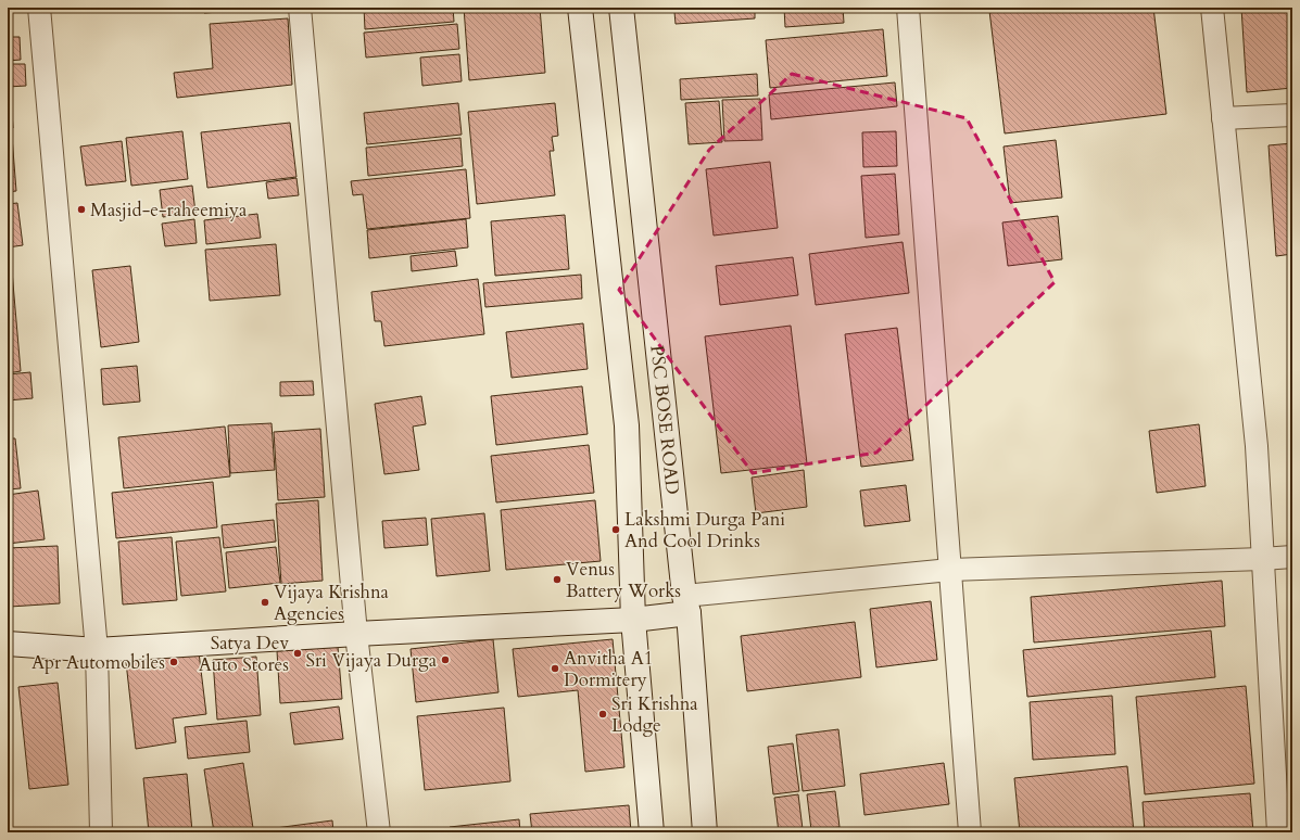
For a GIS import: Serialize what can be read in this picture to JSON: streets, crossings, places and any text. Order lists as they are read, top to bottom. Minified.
{"streets":{"street":["PSC BOSE ROAD"]},"places":["Masjid-e-raheemiya","Lakshmi Durga Pani And Cool Drinks","Venus Battery Works","Vijaya Krishna Agencies","Satya Dev Auto Stores","Sri Vijaya Durga","Apr Automobiles","Anvitha A1 Dormitery","Sri Krishna Lodge"]}
